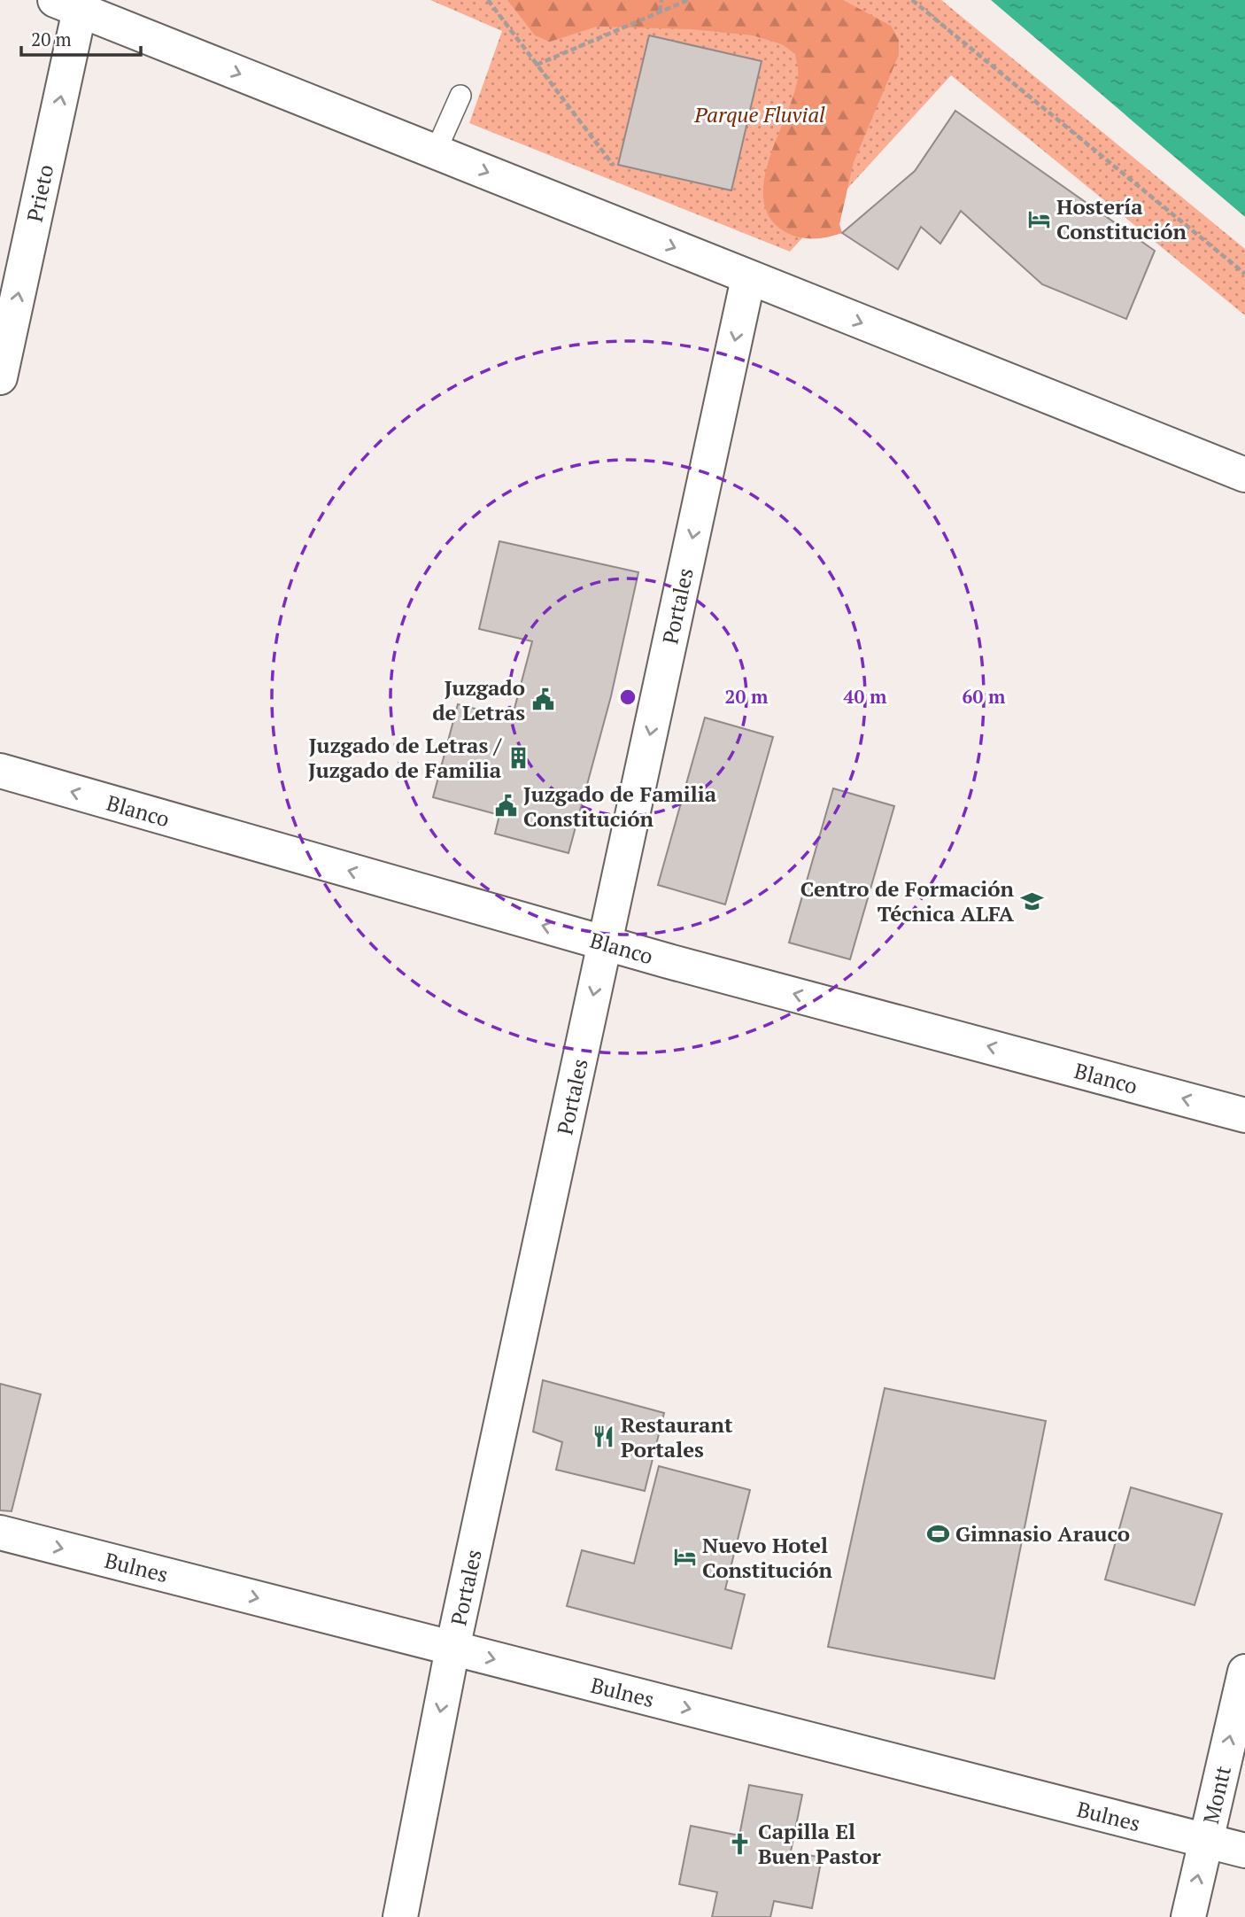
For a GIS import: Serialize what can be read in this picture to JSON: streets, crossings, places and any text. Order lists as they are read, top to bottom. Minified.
{"streets":{"street":["Prieto","Portales","Blanco","Bulnes","Montt"]},"crossings":[["Portales","Blanco"],["Portales","Bulnes"],["Bulnes","Montt"]],"one_way":["Prieto","Portales","Blanco","Bulnes","Montt"],"parks":["Parque Fluvial"],"places":{"hotel":["Hostería Constitución","Nuevo Hotel Constitución"],"public building":["Juzgado de Letras","Juzgado de Familia Constitución"],"building":["Juzgado de Letras / Juzgado de Familia"],"school or university":["Centro de Formación Técnica ALFA"],"restaurant":["Restaurant Portales"],"sports":["Gimnasio Arauco"],"church":["Capilla El Buen Pastor"]},"scale_bar":"20 m","rings":["20 m","40 m","60 m"]}
